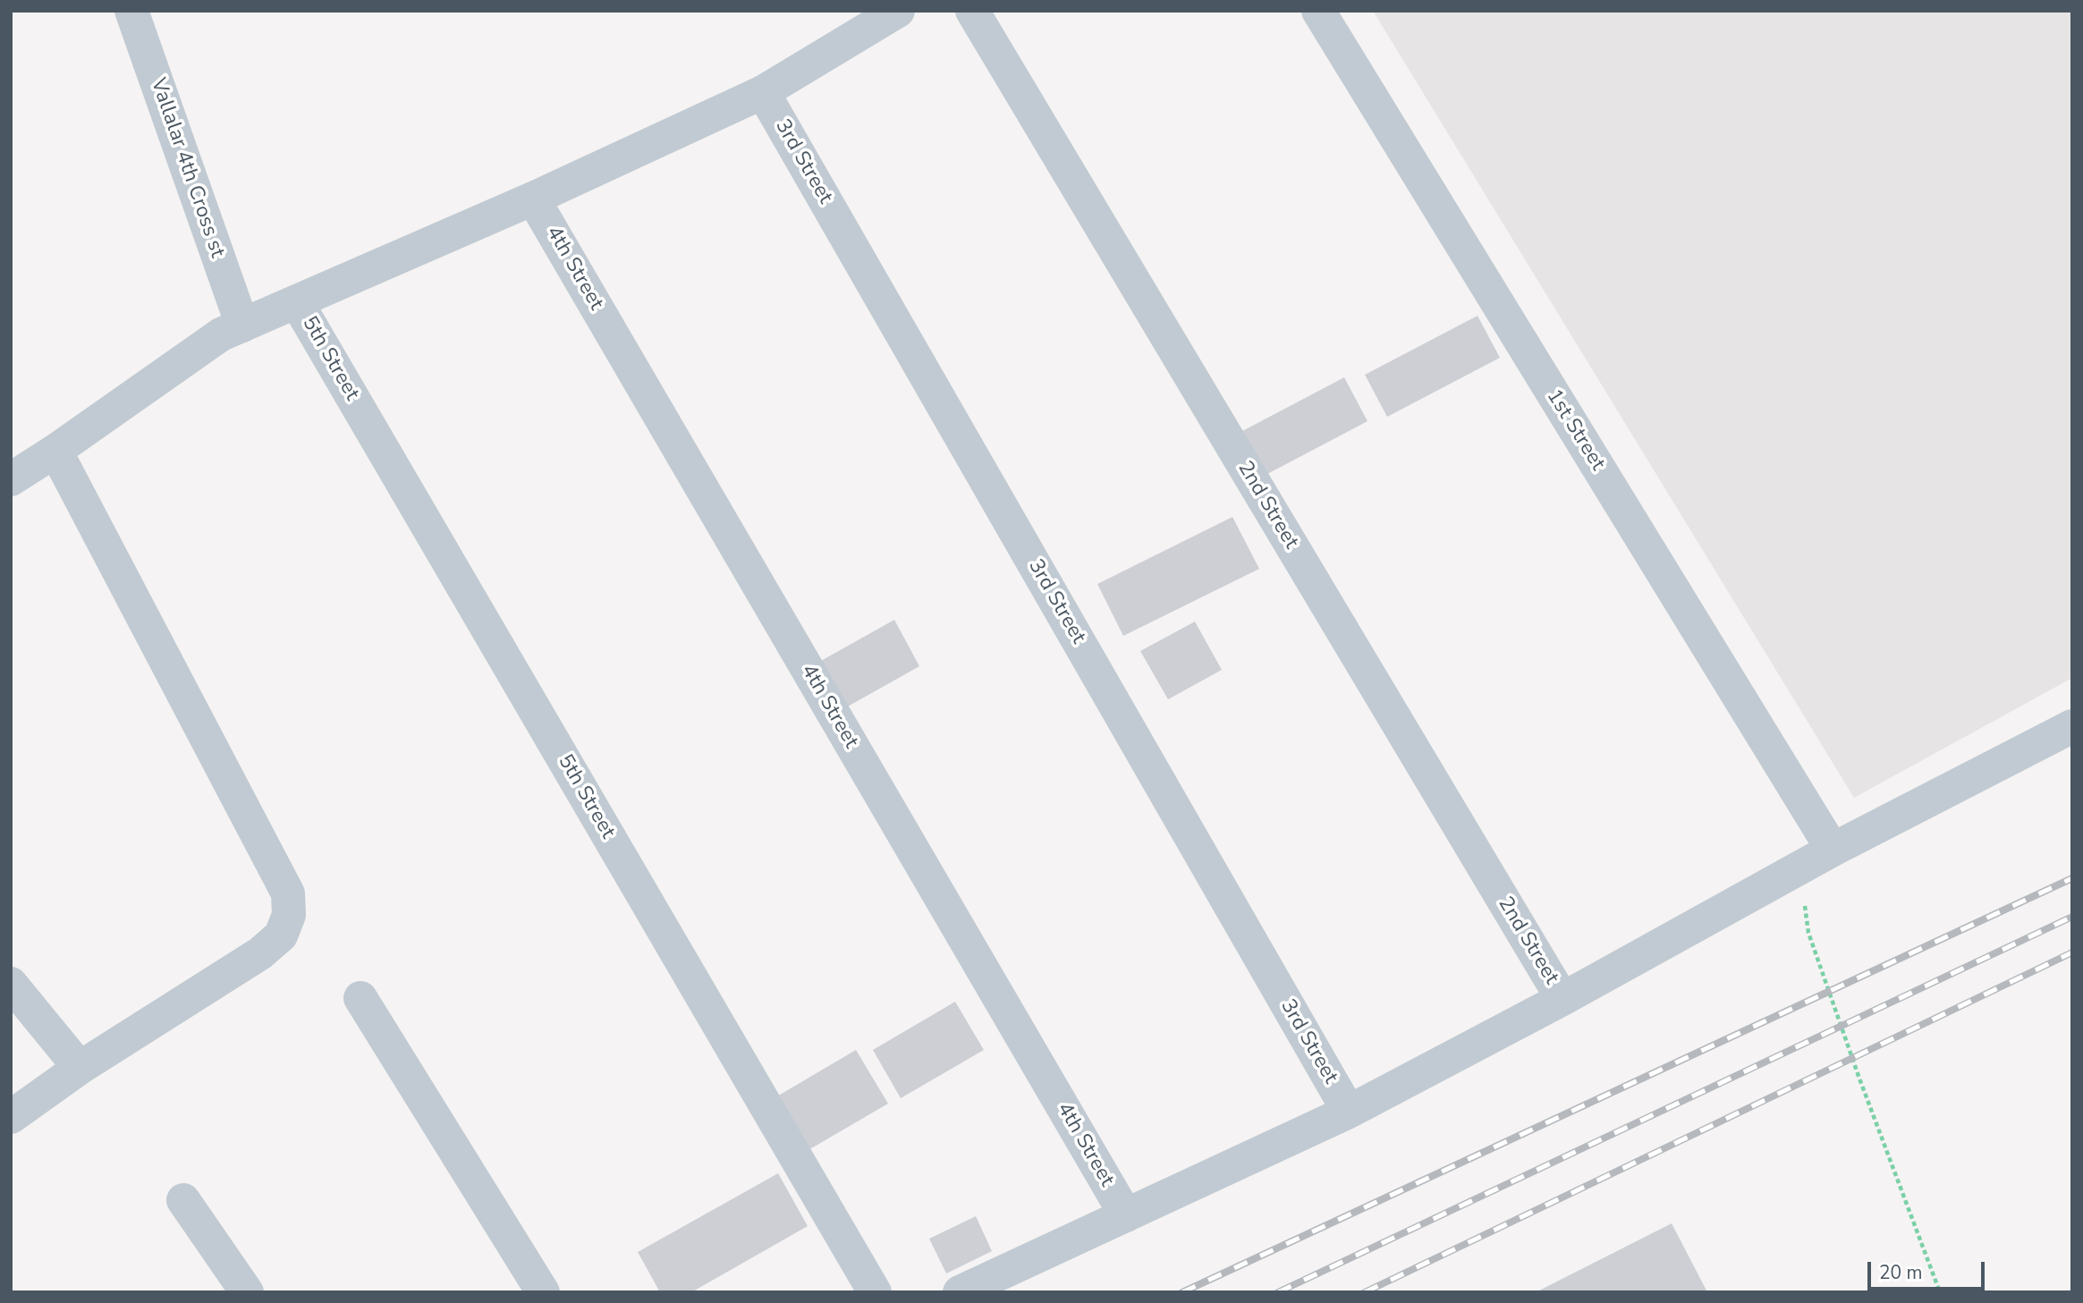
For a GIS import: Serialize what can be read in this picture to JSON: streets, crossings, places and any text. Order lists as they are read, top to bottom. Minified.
{"streets":{"street":["3rd Street","Vallalar 4th Cross st","4th Street","5th Street","1st Street","2nd Street"]},"scale_bar":"20 m"}
